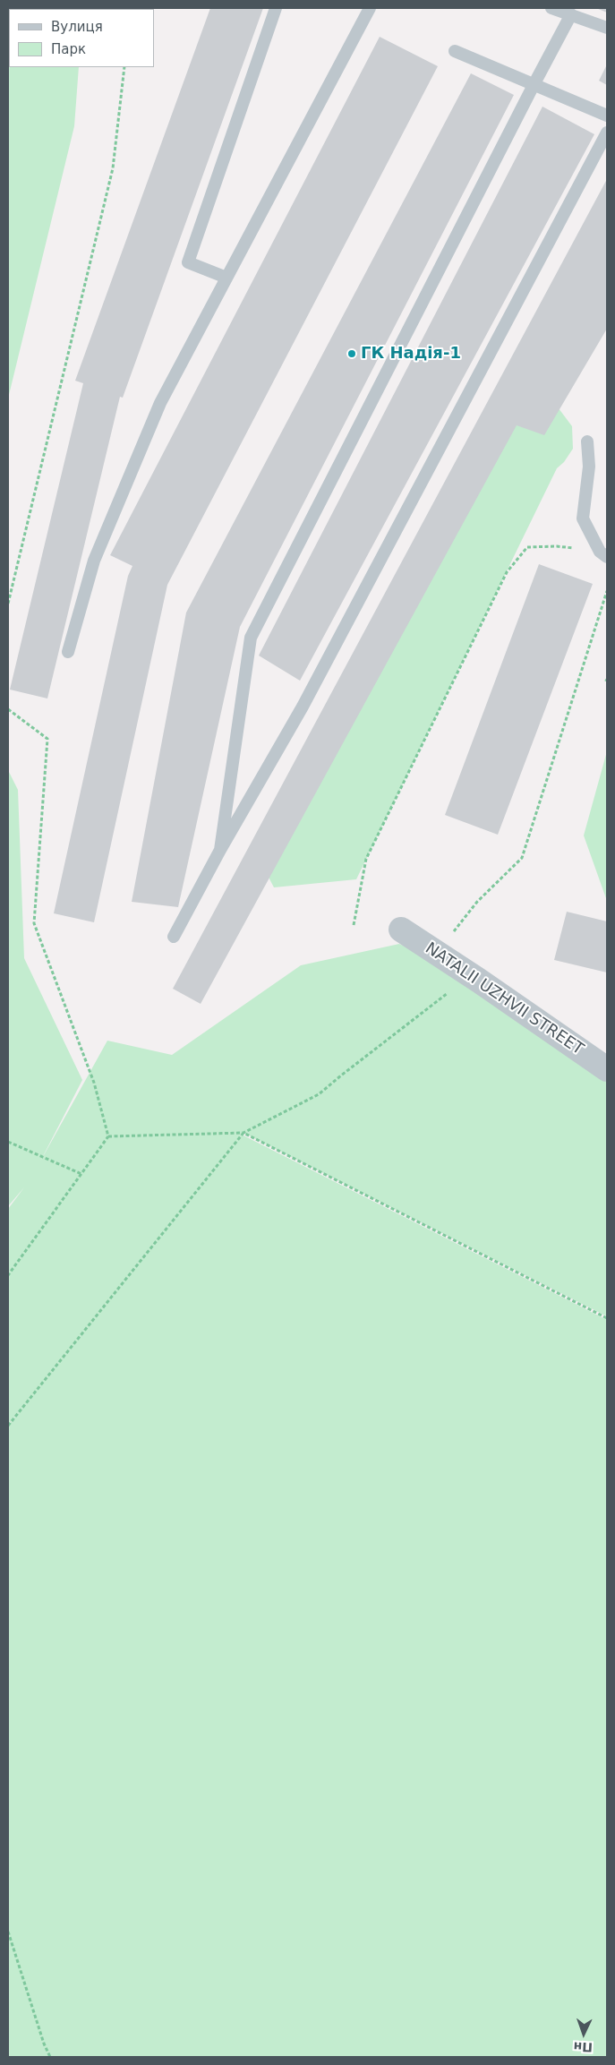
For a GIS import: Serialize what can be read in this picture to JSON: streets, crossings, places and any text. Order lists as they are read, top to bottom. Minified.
{"streets":{"street":["NATALII UZHVII STREET"]},"places":["ГК Надія-1"],"legend":["Вулиця","Парк"],"north":"bottom"}
